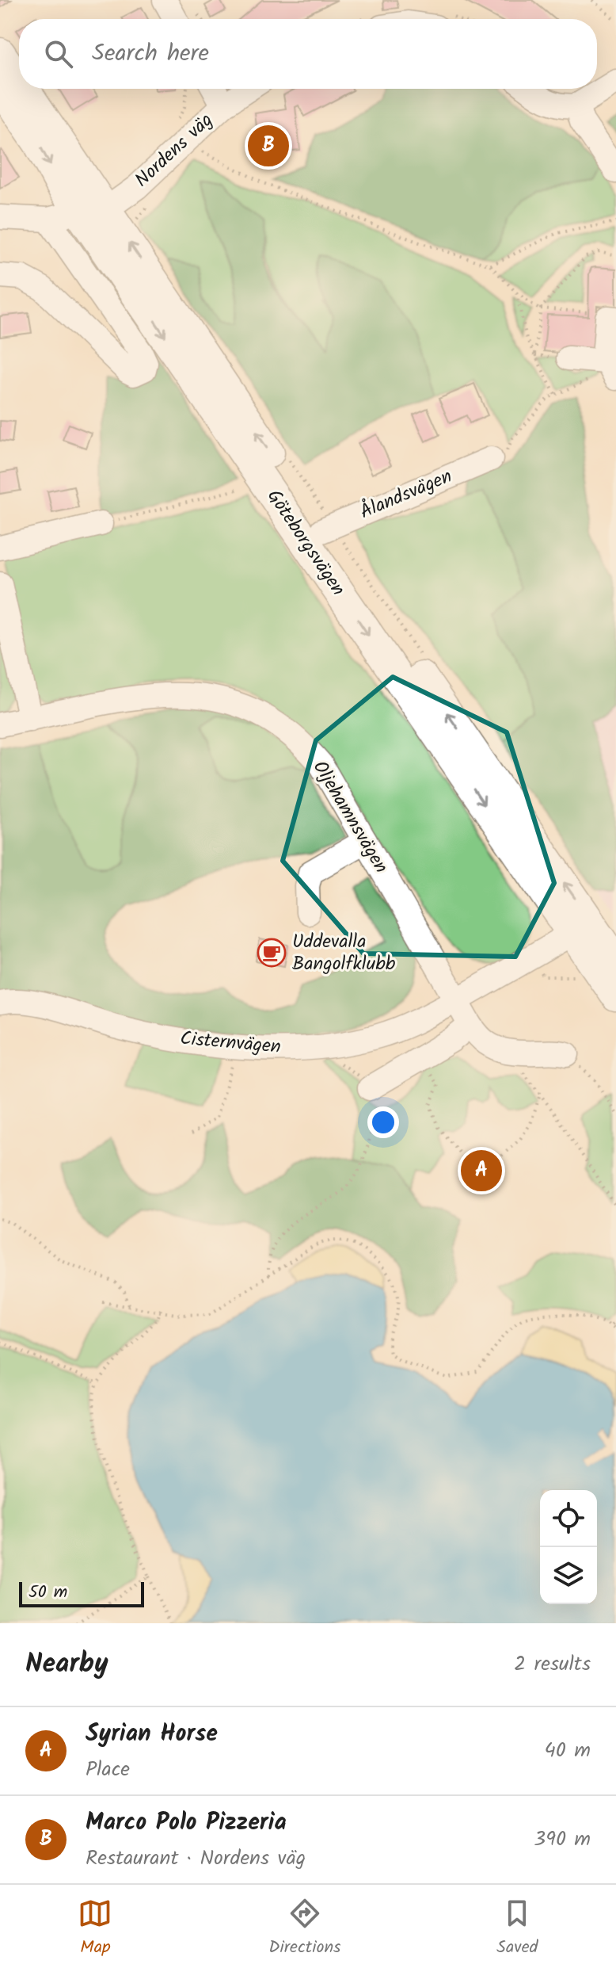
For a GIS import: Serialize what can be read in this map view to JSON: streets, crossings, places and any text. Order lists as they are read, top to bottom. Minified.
{"streets":{"main road":["Göteborgsvägen"],"street":["Nordens väg","Ålandsvägen","Oljehamnsvägen","Cisternvägen"]},"crossings":[["Nordens väg","Göteborgsvägen"],["Ålandsvägen","Göteborgsvägen"],["Oljehamnsvägen","Cisternvägen"]],"places":{"cafe":["Uddevalla Bangolfklubb"]},"scale_bar":"50 m","page":{"search":"Search here","pins":["B","A"],"scale":"50 m","heading":["Nearby","2 results"],"list":[{"mark":"A","name":"Syrian Horse","note":"Place","value":"40 m"},{"mark":"B","name":"Marco Polo Pizzeria","note":"Restaurant · Nordens väg","value":"390 m"}],"nav":["Map","Directions","Saved"]}}
